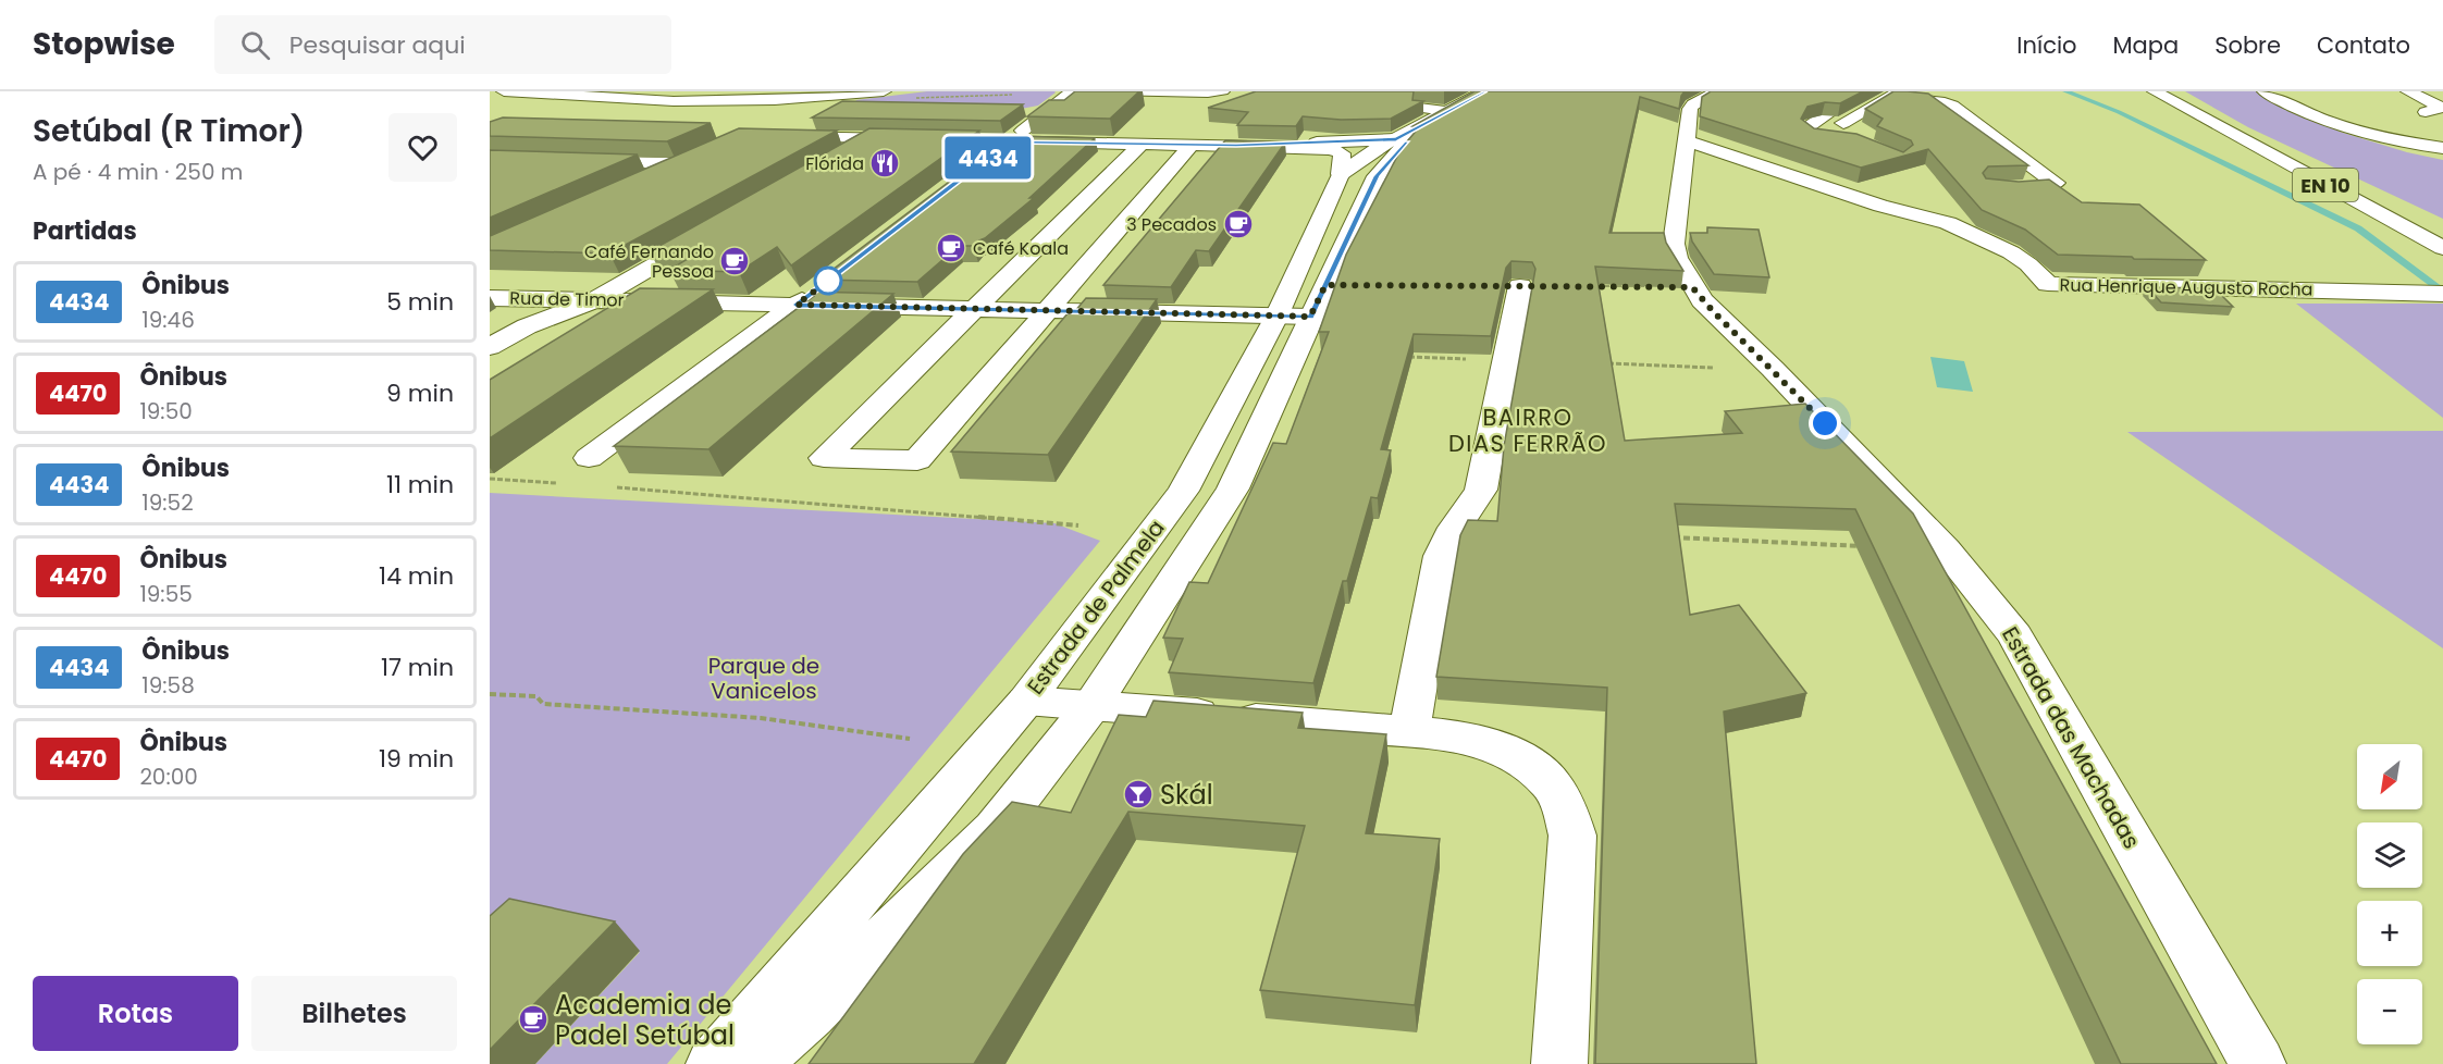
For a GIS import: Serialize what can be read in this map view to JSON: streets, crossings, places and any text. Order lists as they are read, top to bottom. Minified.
{"streets":{"street":["EN 10","Rua Henrique Augusto Rocha","Rua de Timor","Estrada de Palmela","Estrada das Machadas"]},"crossings":[["Rua Henrique Augusto Rocha","Estrada das Machadas"],["Rua de Timor","Estrada de Palmela"]],"districts":["BAIRRO DIAS FERRÃO"],"parks":["Parque de Vanicelos"],"places":{"restaurant":["Flórida"],"cafe":["3 Pecados","Café Koala","Café Fernando Pessoa","Academia de Padel Setúbal"],"bar":["Skál"]},"lines":["bus line 4434"],"north":"bottom left","page":{"header":"Stopwise","search":"Pesquisar aqui","nav":["Início","Mapa","Sobre","Contato"],"heading":[["Setúbal (R Timor)","A pé · 4 min · 250 m"],"Partidas"],"on_map":"4434","list":[{"mark":"4434","name":"Ônibus","note":"19:46","value":"5 min"},{"mark":"4470","name":"Ônibus","note":"19:50","value":"9 min"},{"mark":"4434","name":"Ônibus","note":"19:52","value":"11 min"},{"mark":"4470","name":"Ônibus","note":"19:55","value":"14 min"},{"mark":"4434","name":"Ônibus","note":"19:58","value":"17 min"},{"mark":"4470","name":"Ônibus","note":"20:00","value":"19 min"}],"map_buttons":["+","−"],"buttons":["Rotas","Bilhetes"]}}
